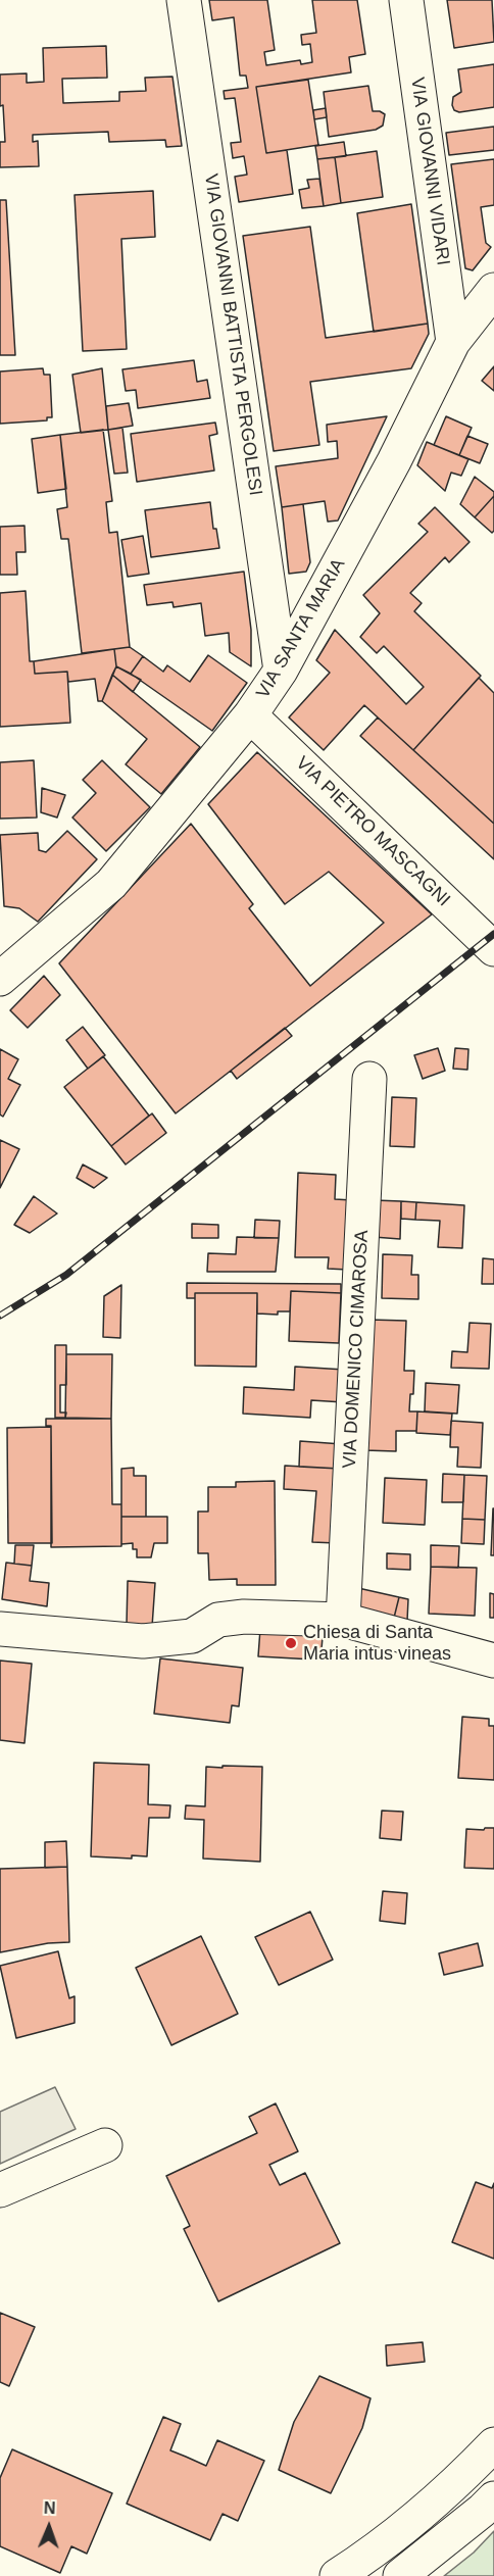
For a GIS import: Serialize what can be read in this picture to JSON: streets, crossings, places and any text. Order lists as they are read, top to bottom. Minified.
{"streets":{"street":["VIA GIOVANNI VIDARI","VIA GIOVANNI BATTISTA PERGOLESI","VIA SANTA MARIA","VIA PIETRO MASCAGNI","VIA DOMENICO CIMAROSA"]},"crossings":[["VIA GIOVANNI VIDARI","VIA SANTA MARIA"],["VIA GIOVANNI BATTISTA PERGOLESI","VIA SANTA MARIA"],["VIA SANTA MARIA","VIA PIETRO MASCAGNI"]],"places":["Chiesa di Santa Maria intus vineas"],"north":"top"}
